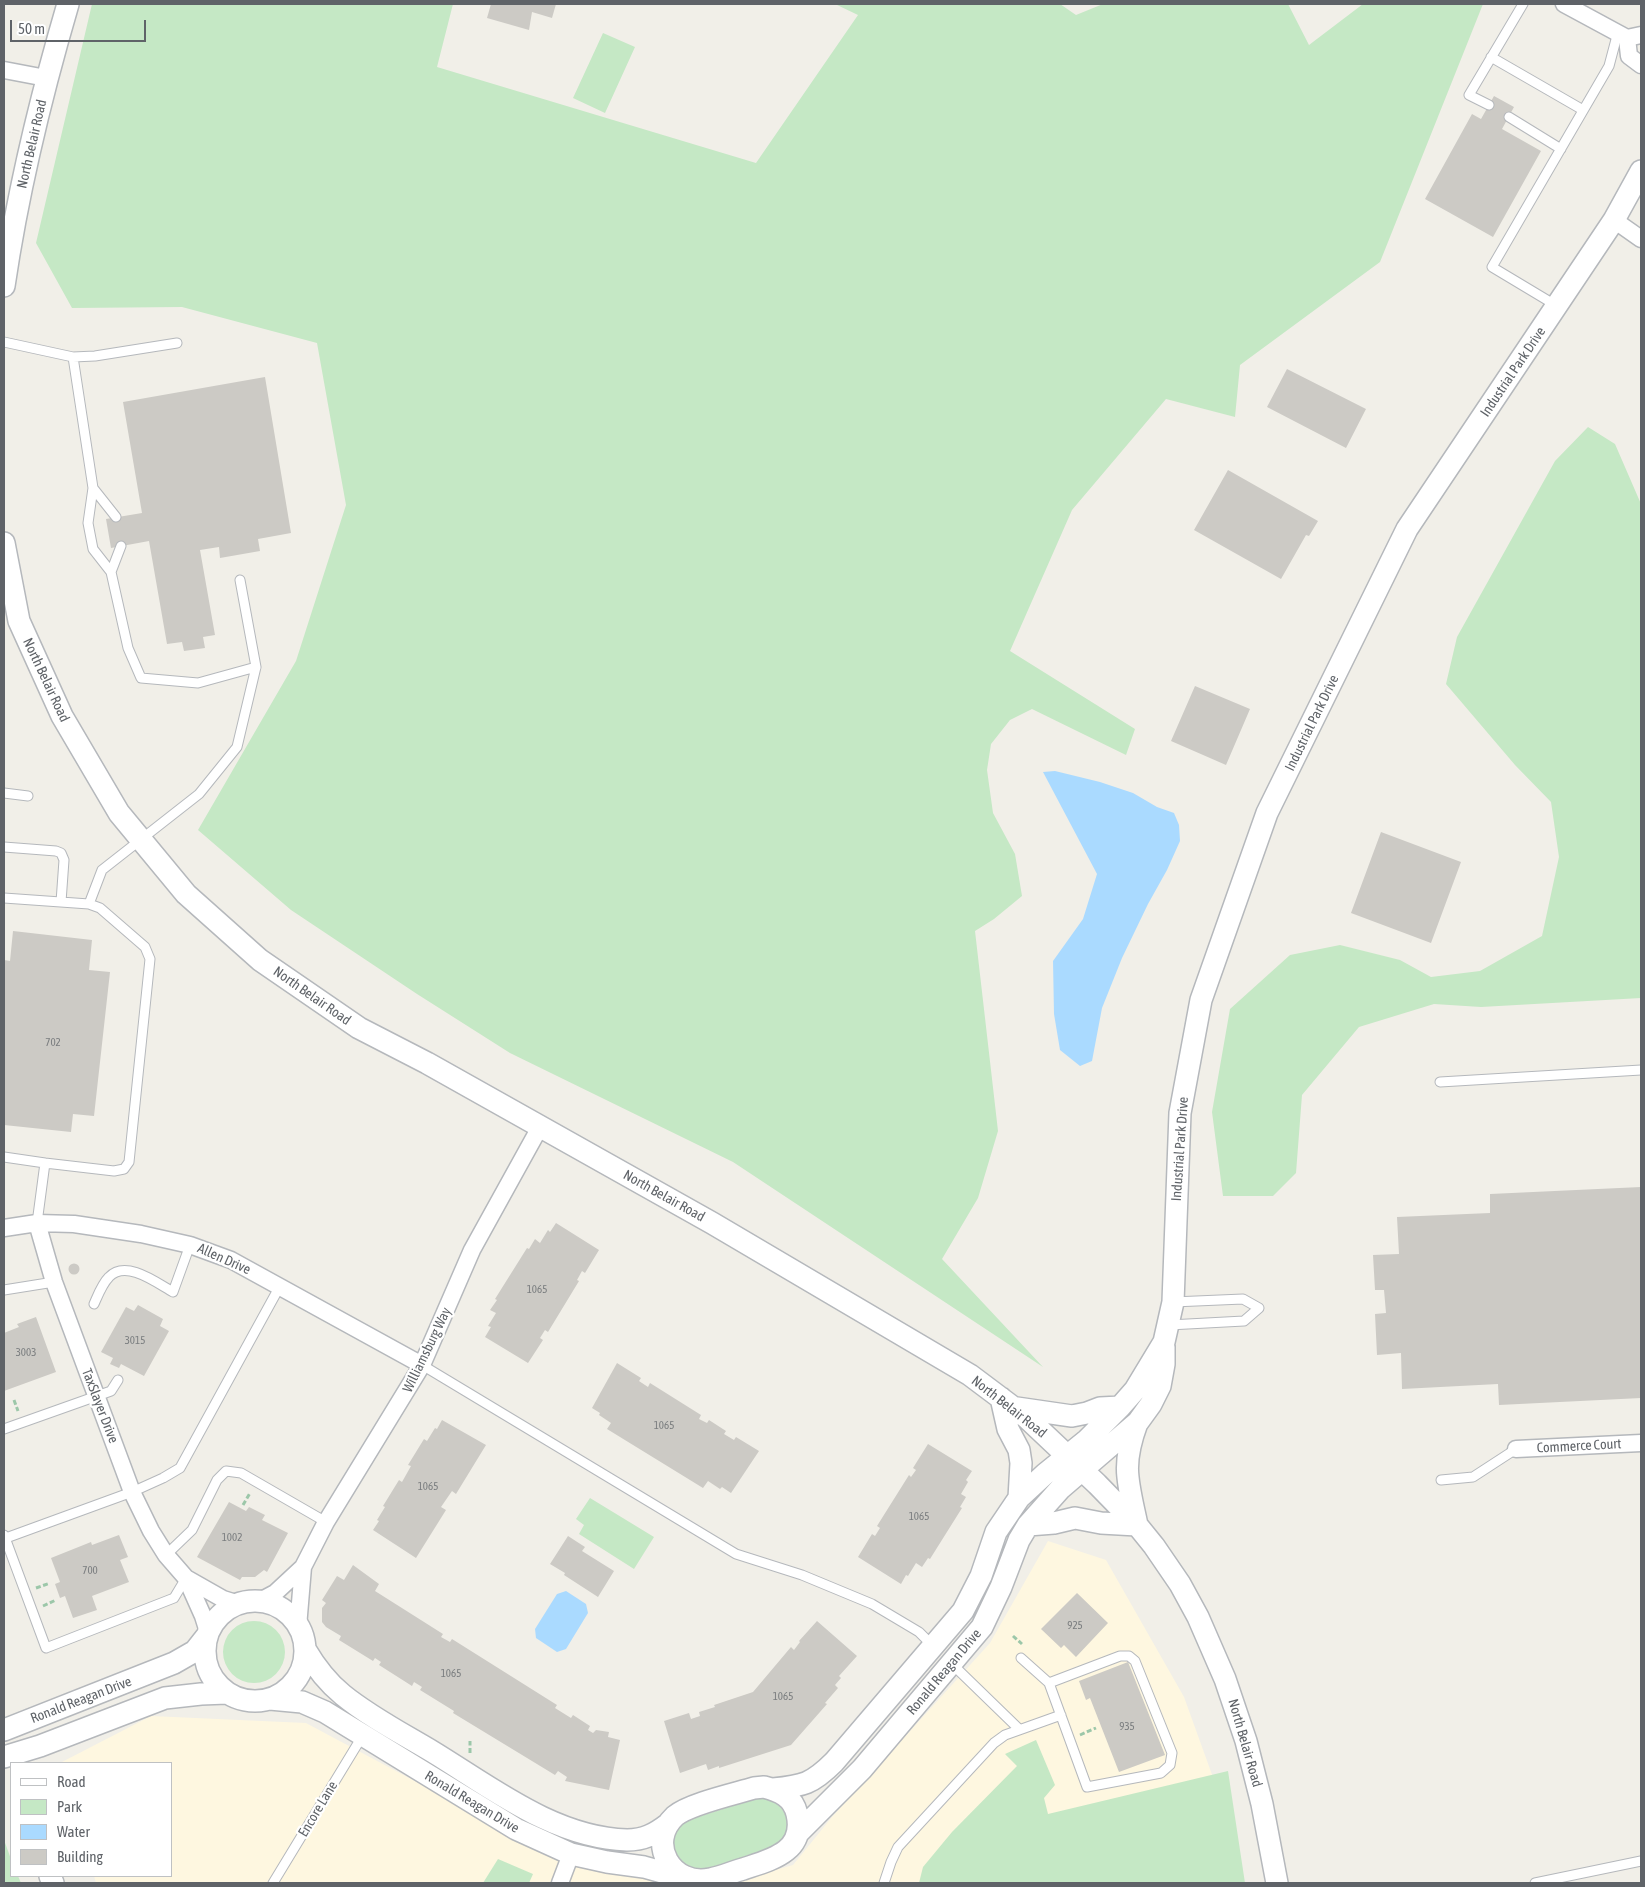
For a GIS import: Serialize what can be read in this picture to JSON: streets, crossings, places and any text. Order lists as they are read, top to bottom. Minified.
{"streets":{"street":["North Belair Road","Industrial Park Drive","Allen Drive","Williamsburg Way","TaxSlayer Drive","Commerce Court","Ronald Reagan Drive"],"lane":["Encore Lane"]},"crossings":[["North Belair Road","Industrial Park Drive"],["North Belair Road","Williamsburg Way"],["North Belair Road","Ronald Reagan Drive"],["Industrial Park Drive","Ronald Reagan Drive"],["Allen Drive","Williamsburg Way"],["Allen Drive","TaxSlayer Drive"],["Williamsburg Way","TaxSlayer Drive"],["Williamsburg Way","Ronald Reagan Drive"],["TaxSlayer Drive","Ronald Reagan Drive"],["Ronald Reagan Drive","Encore Lane"]],"house_numbers":["702","1065","3015","3003","1065","1065","1065","1002","700","925","1065","1065","935"],"legend":["Road","Park","Water","Building"],"scale_bar":"50 m"}
